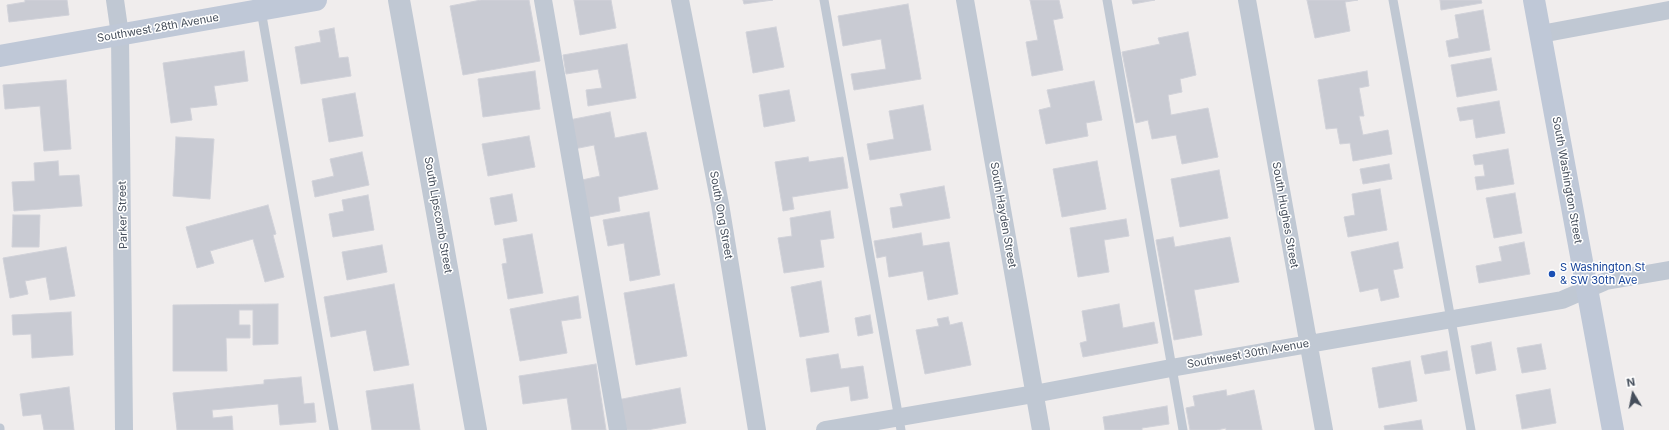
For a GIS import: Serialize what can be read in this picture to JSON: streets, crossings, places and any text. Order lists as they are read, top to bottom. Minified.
{"streets":{"main road":["Southwest 28th Avenue","South Washington Street"],"street":["Parker Street","South Lipscomb Street","South Ong Street","South Hayden Street","South Hughes Street","Southwest 30th Avenue"]},"crossings":[["Southwest 28th Avenue","Parker Street"],["South Washington Street","Southwest 30th Avenue"],["South Hayden Street","Southwest 30th Avenue"],["South Hughes Street","Southwest 30th Avenue"]],"places":["S Washington St & SW 30th Ave"],"north":"top"}
